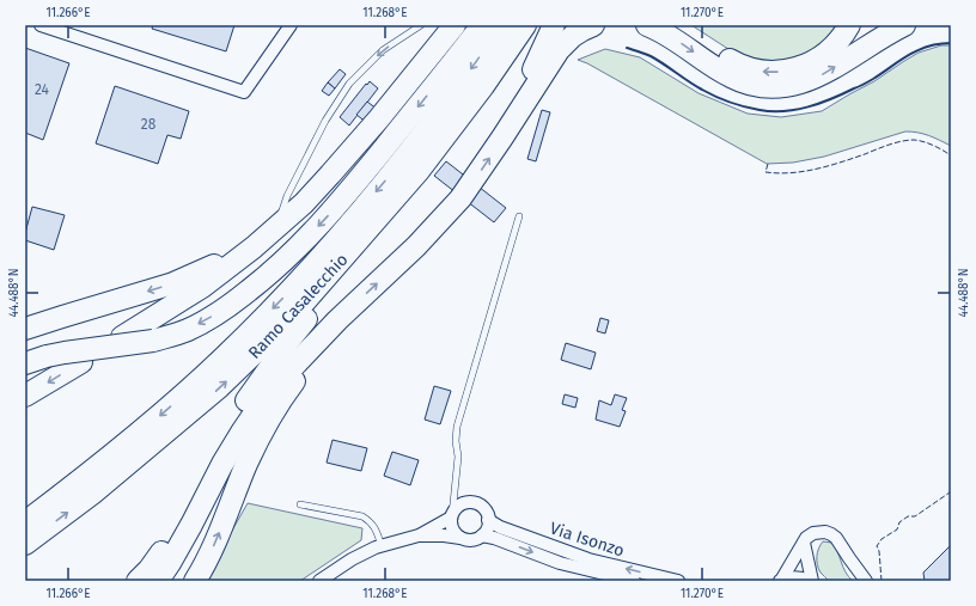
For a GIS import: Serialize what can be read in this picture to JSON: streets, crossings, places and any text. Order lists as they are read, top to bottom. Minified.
{"streets":{"highway":["Ramo Casalecchio"],"street":["Via Isonzo"]},"house_numbers":["24","28"],"coordinates":["11.266°E","11.268°E","11.270°E","44.488°N"]}
